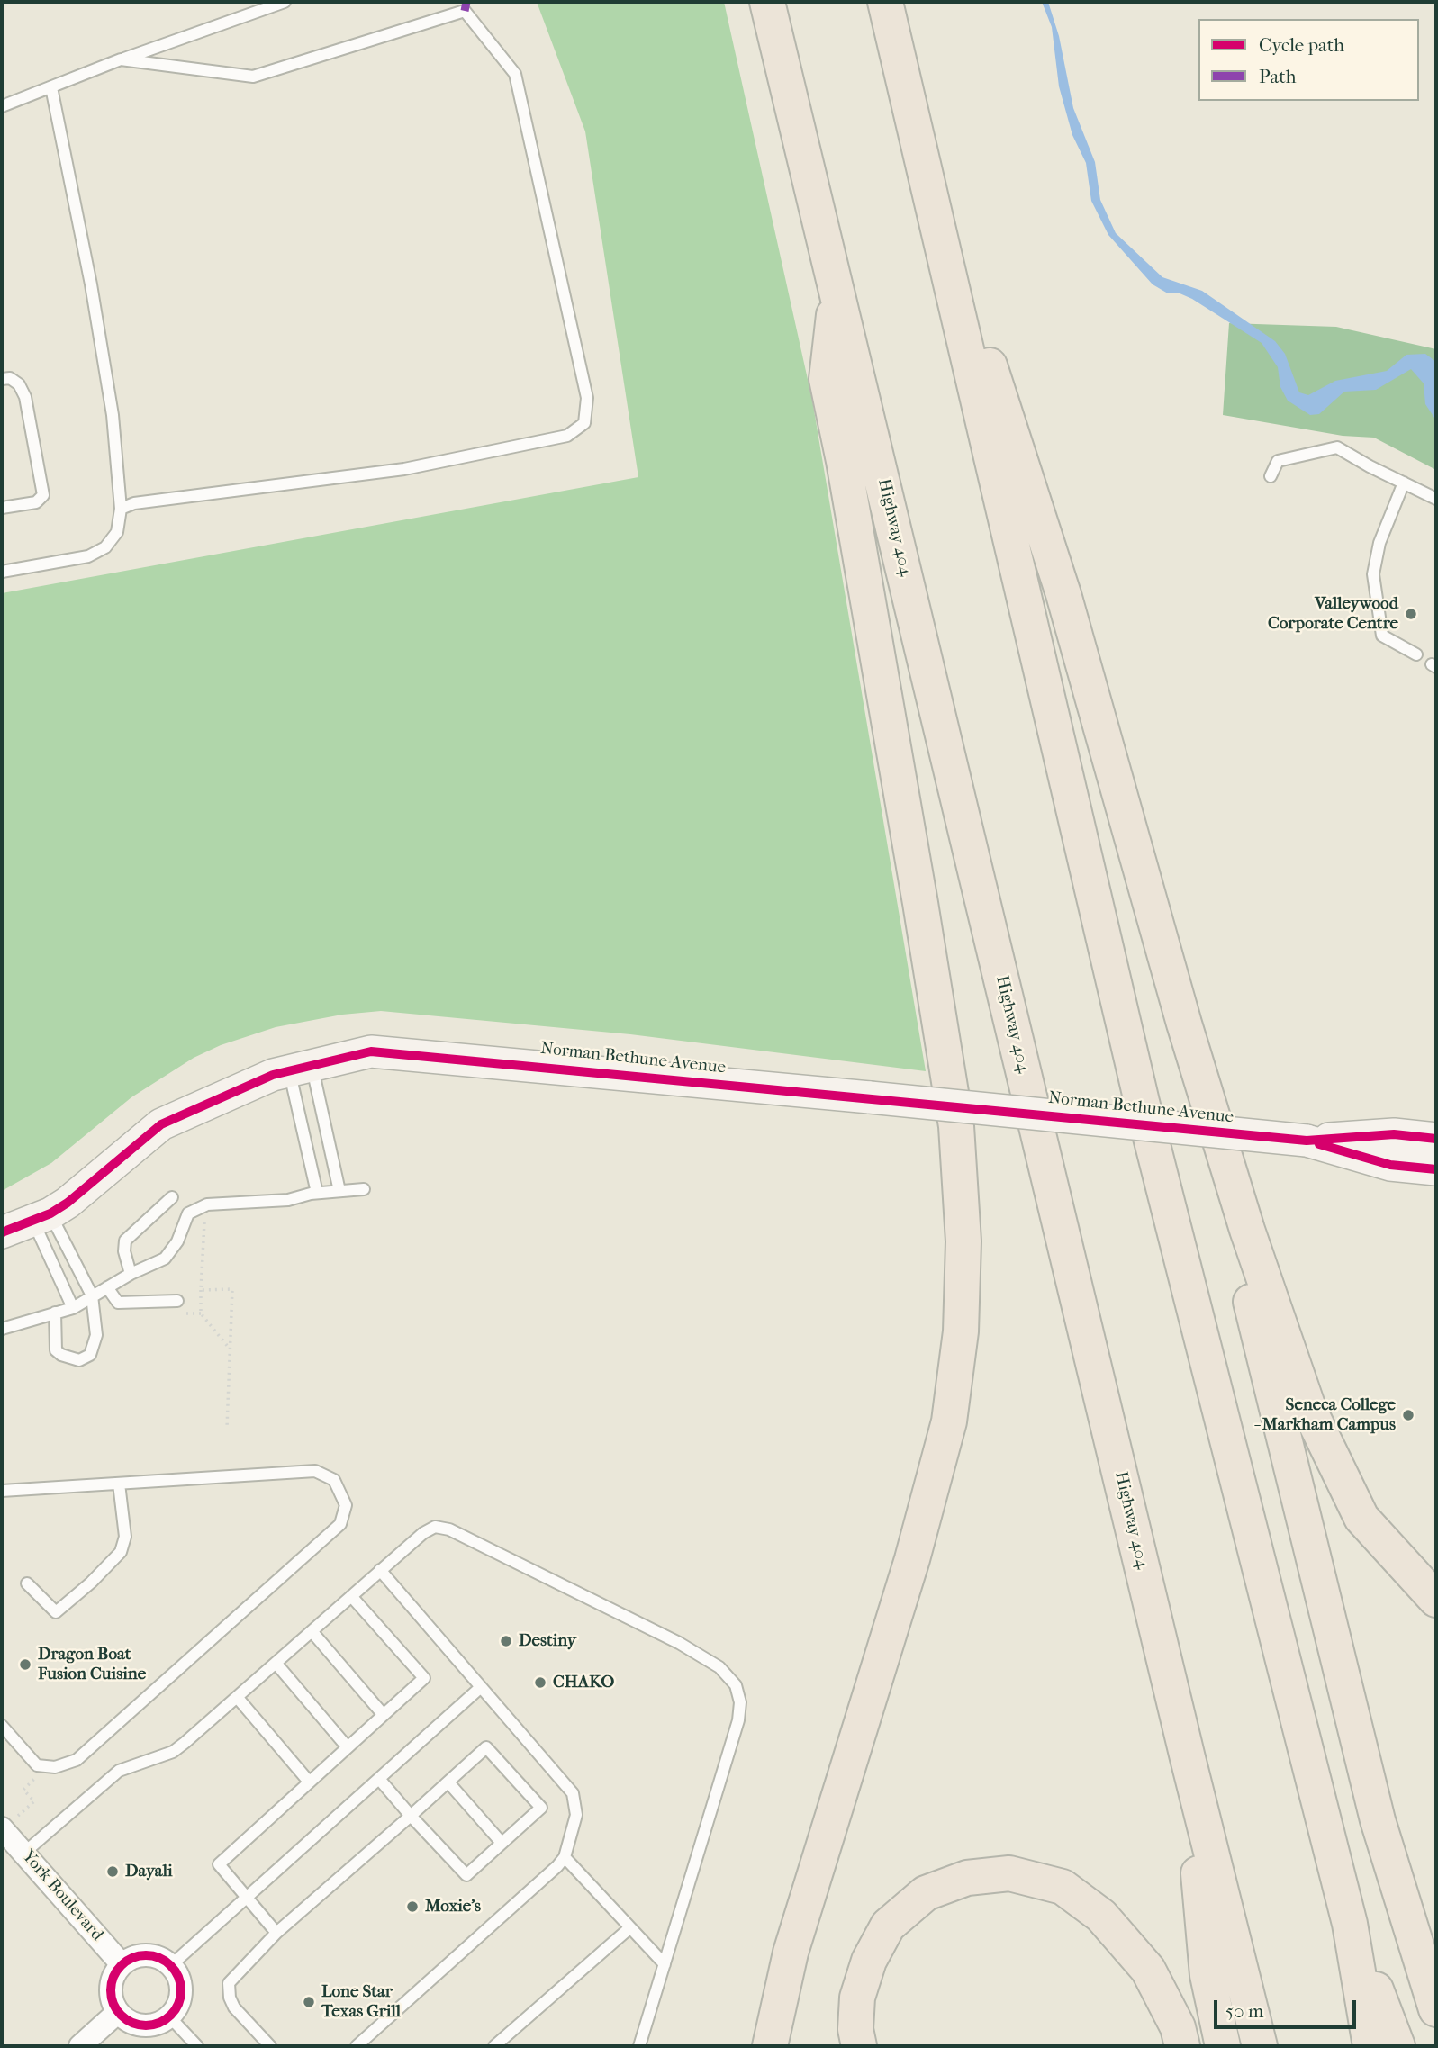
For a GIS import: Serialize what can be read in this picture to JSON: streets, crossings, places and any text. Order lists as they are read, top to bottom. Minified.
{"streets":{"highway":["Highway 404"],"street":["Norman Bethune Avenue","York Boulevard"]},"places":["Valleywood Corporate Centre","Seneca College - Markham Campus","Destiny","Dragon Boat Fusion Cuisine","CHAKO","Dayali","Moxie's","Lone Star Texas Grill"],"legend":["Cycle path","Path"],"scale_bar":"50 m"}
